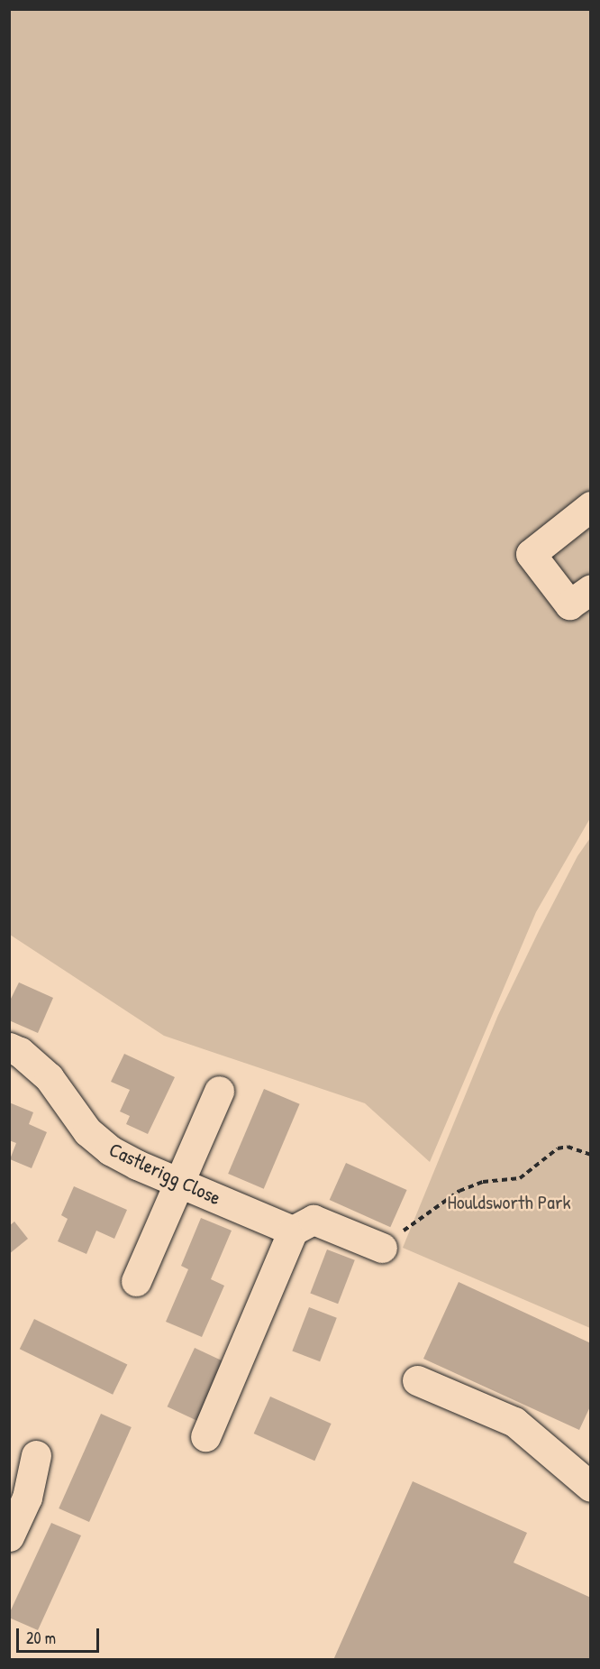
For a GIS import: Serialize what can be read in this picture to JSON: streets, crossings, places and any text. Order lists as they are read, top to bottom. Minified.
{"streets":{"street":["Castlerigg Close"]},"parks":["Houldsworth Park"],"scale_bar":"20 m"}
